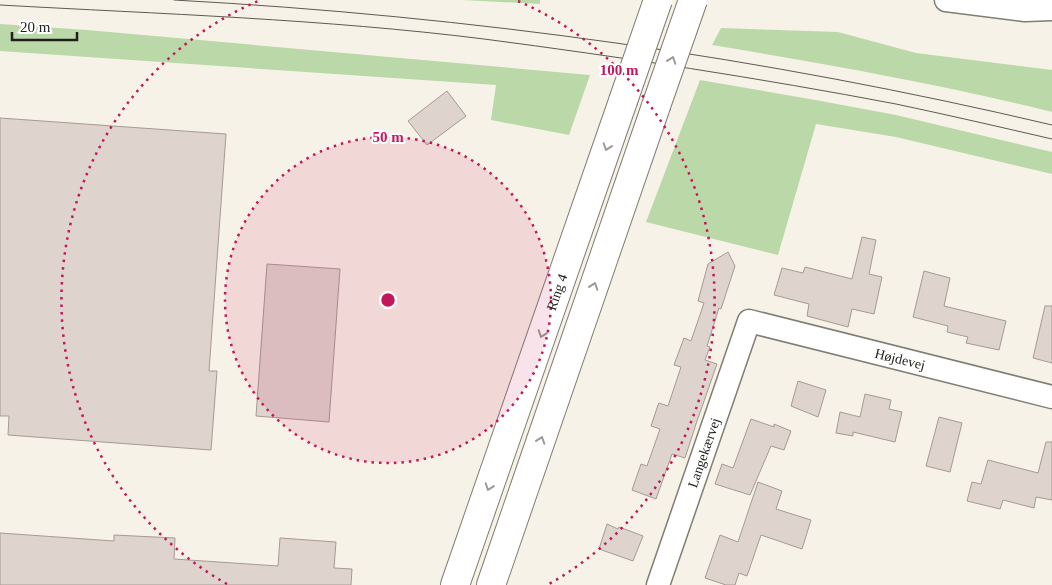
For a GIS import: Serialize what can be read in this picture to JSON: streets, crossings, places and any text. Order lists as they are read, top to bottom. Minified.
{"streets":{"main road":["Ring 4"],"street":["Højdevej","Langekærvej"]},"crossings":[["Højdevej","Langekærvej"]],"scale_bar":"20 m","rings":["100 m","50 m"]}
